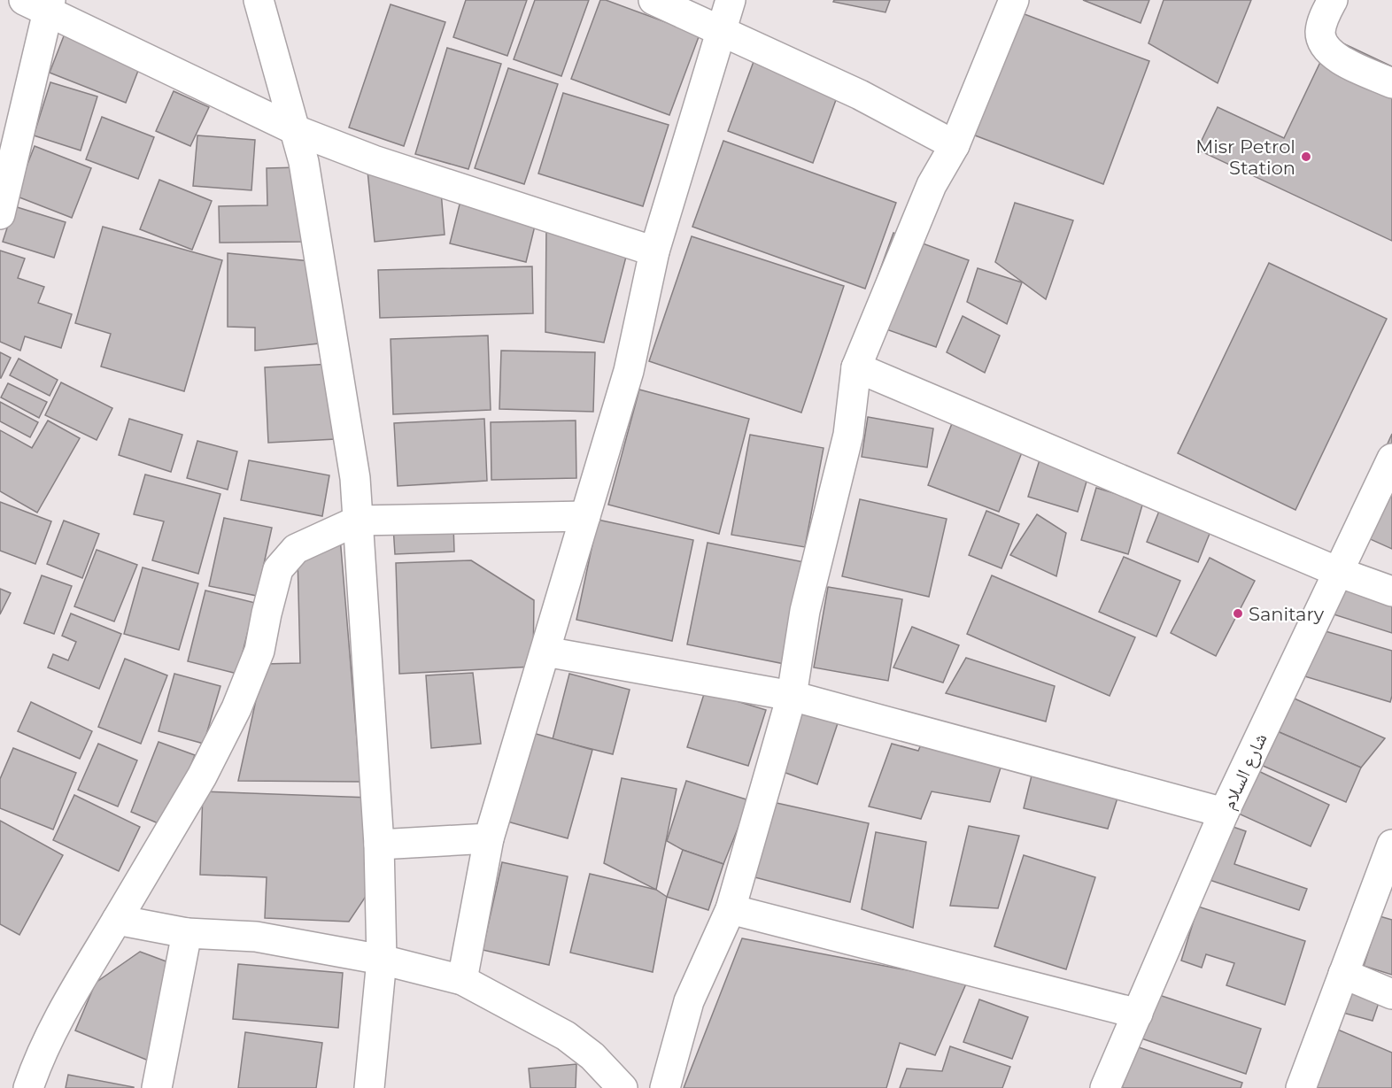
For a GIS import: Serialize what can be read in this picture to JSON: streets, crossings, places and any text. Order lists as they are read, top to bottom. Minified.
{"streets":{"street":["شارع السلام"]},"places":["Misr Petrol Station","Sanitary"]}
